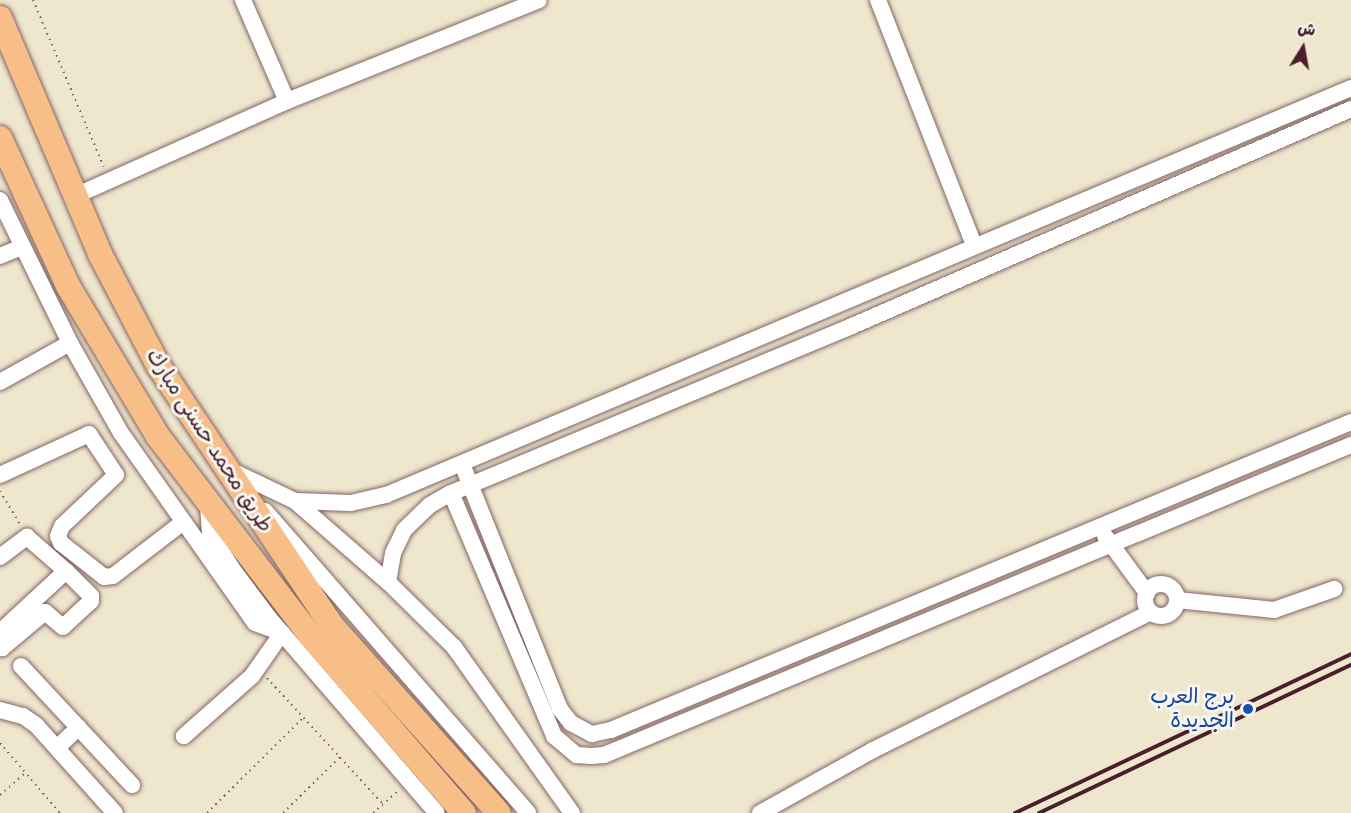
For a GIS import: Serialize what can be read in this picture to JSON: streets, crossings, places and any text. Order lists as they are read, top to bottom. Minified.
{"streets":{"highway":["طريق محمد حسنى مبارك"]},"places":["برج العرب الجديدة"],"north":"top"}
